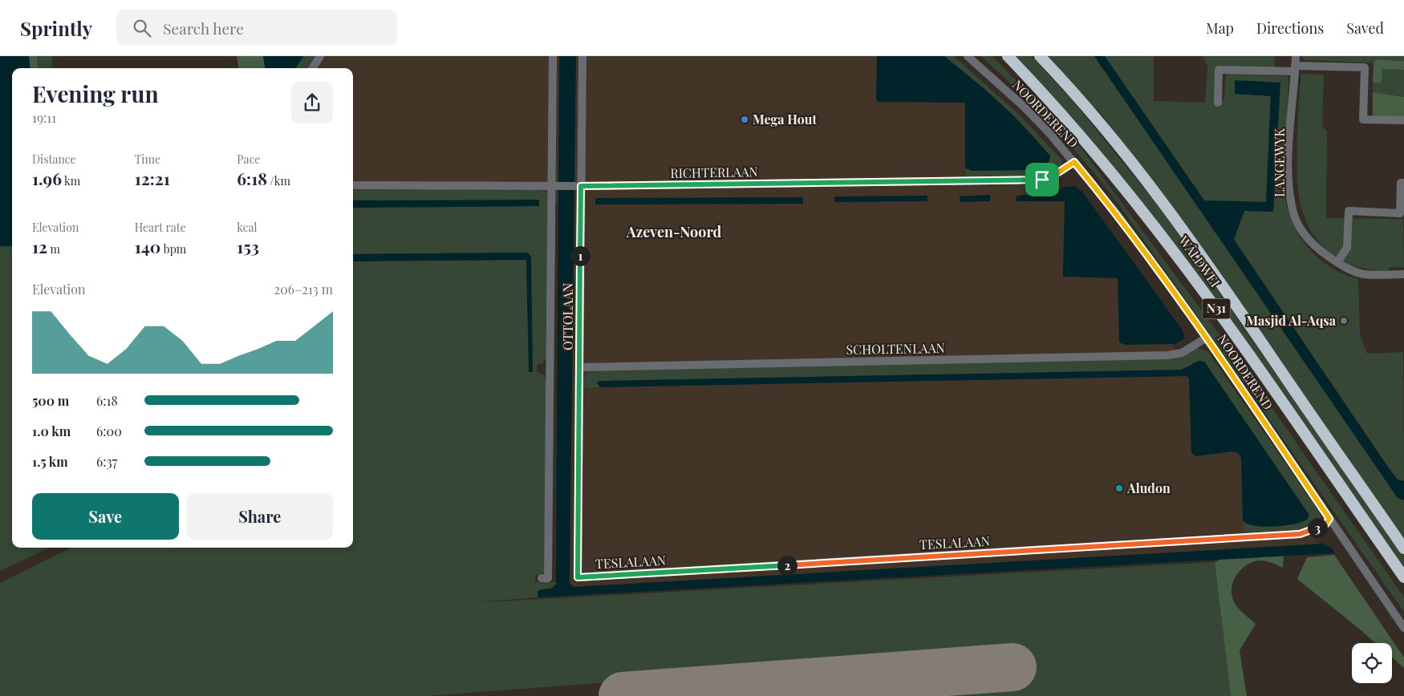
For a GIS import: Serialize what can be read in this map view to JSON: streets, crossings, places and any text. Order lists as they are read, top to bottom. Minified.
{"streets":{"highway":["WÂLDWEI","N31"],"street":["NOORDEREND","LANGEWYK","RICHTERLAAN","OTTOLAAN","SCHOLTENLAAN","TESLALAAN"]},"crossings":[["NOORDEREND","RICHTERLAAN"],["NOORDEREND","SCHOLTENLAAN"],["NOORDEREND","TESLALAAN"],["RICHTERLAAN","OTTOLAAN"],["OTTOLAAN","SCHOLTENLAAN"],["OTTOLAAN","TESLALAAN"]],"districts":["Azeven-Noord"],"places":["Mega Hout","Masjid Al-Aqsa","Aludon"],"page":{"header":"Sprintly","search":"Search here","nav":["Map","Directions","Saved"],"heading":["Evening run","19:11"],"stats":[["Distance","1.96 km"],["Time","12:21"],["Pace","6:18 /km"],["Elevation","12 m"],["Heart rate","140 bpm"],["kcal","153"]],"pins":["1","3","2"],"chart":["Elevation","206–213 m"],"list":[{"name":"500 m","note":"6:18"},{"name":"1.0 km","note":"6:00"},{"name":"1.5 km","note":"6:37"}],"buttons":["Save","Share"]}}
